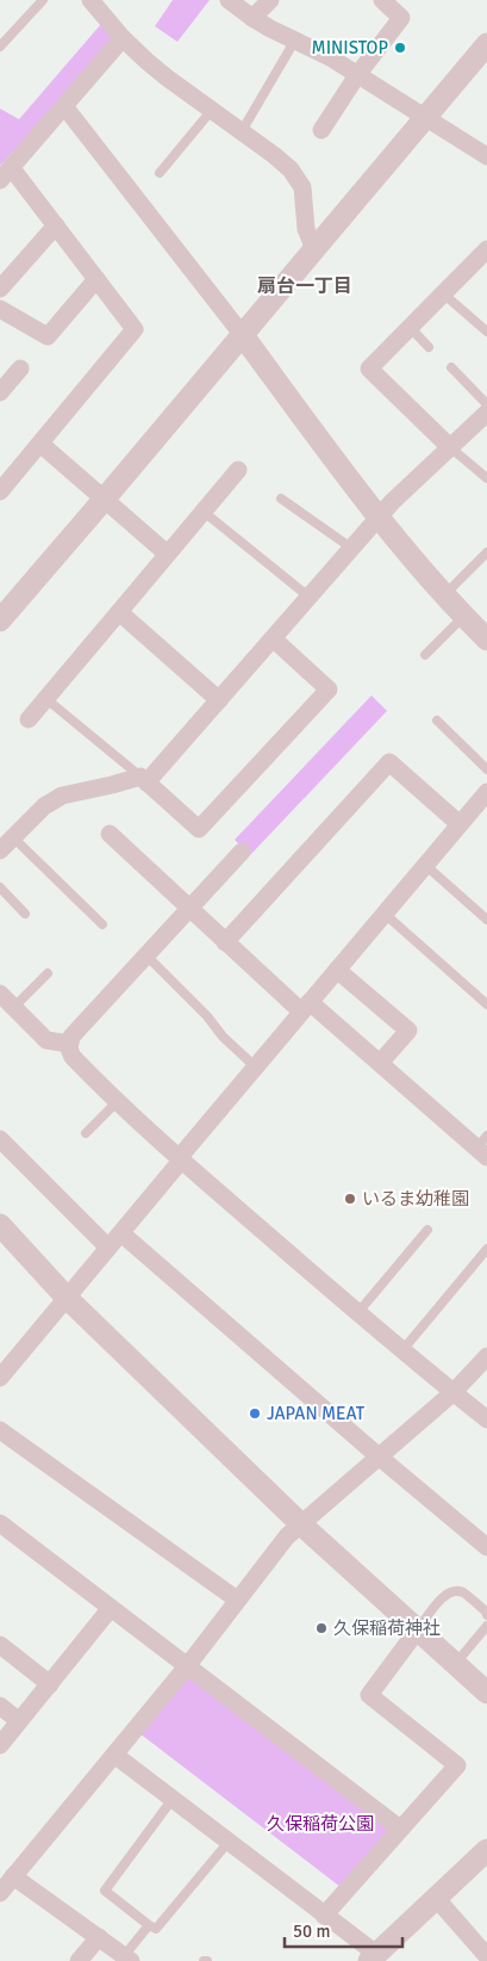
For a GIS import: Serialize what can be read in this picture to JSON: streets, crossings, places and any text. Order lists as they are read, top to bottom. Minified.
{"districts":["扇台一丁目"],"parks":["久保稲荷公園"],"places":["MINISTOP","いるま幼稚園","JAPAN MEAT","久保稲荷神社"],"scale_bar":"50 m"}
